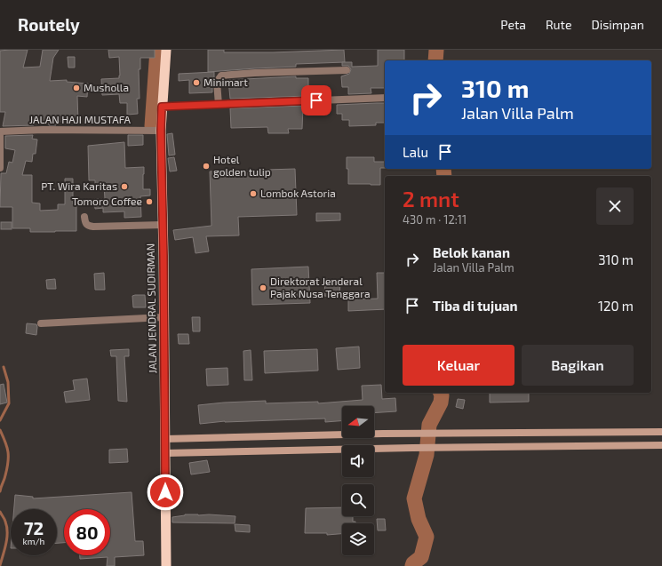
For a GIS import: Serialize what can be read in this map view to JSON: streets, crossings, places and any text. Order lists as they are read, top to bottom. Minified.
{"streets":{"highway":["JALAN JENDRAL SUDIRMAN"],"street":["JALAN HAJI MUSTAFA"]},"crossings":[["JALAN HAJI MUSTAFA","JALAN JENDRAL SUDIRMAN"]],"places":["Minimart","Musholla","Hotel golden tulip","PT. Wira Karitas","Lombok Astoria","Tomoro Coffee","Direktorat Jenderal Pajak Nusa Tenggara"],"north":"left","page":{"header":"Routely","nav":["Peta","Rute","Disimpan"],"turn":["310 m","Jalan Villa Palm"],"then":"Lalu","heading":["2 mnt","430 m · 12:11"],"list":[{"name":"Belok kanan","note":"Jalan Villa Palm","value":"310 m"},{"name":"Tiba di tujuan","value":"120 m"}],"buttons":["Keluar","Bagikan"],"speed":"72 km/h","limit":"80"}}
